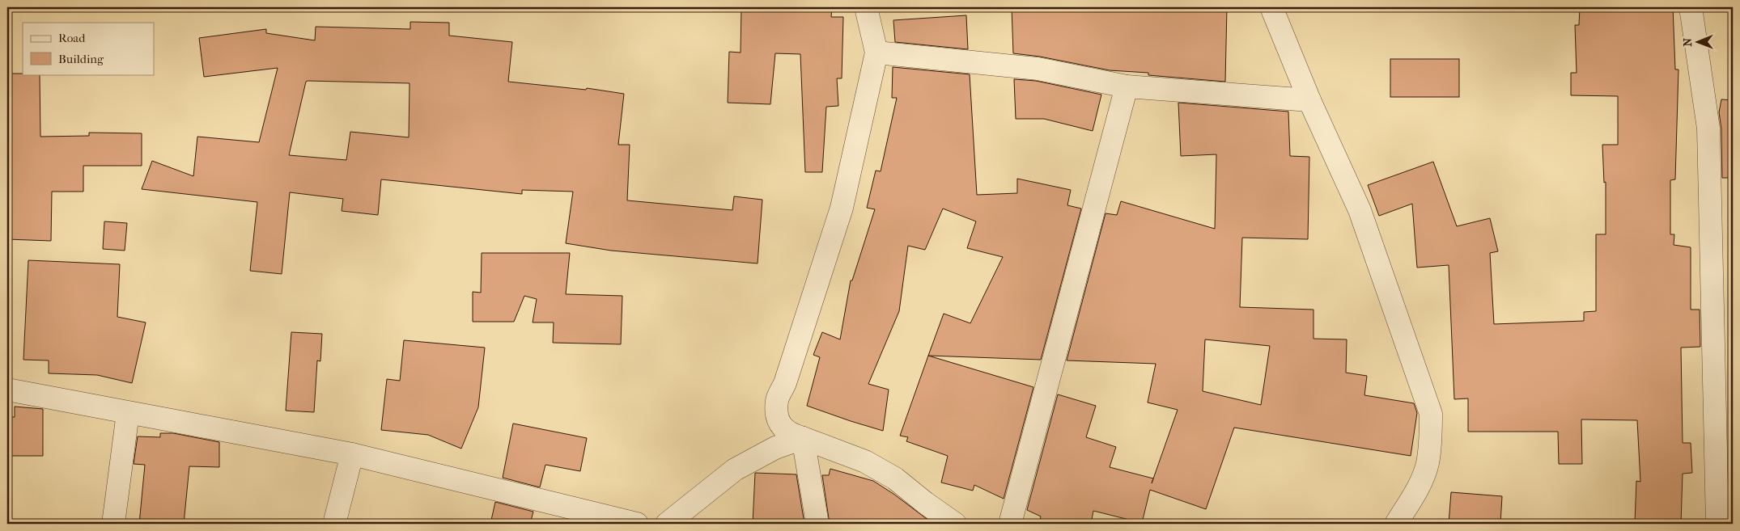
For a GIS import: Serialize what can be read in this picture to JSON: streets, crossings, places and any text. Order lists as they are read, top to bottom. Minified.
{"legend":["Road","Building"],"north":"left"}
